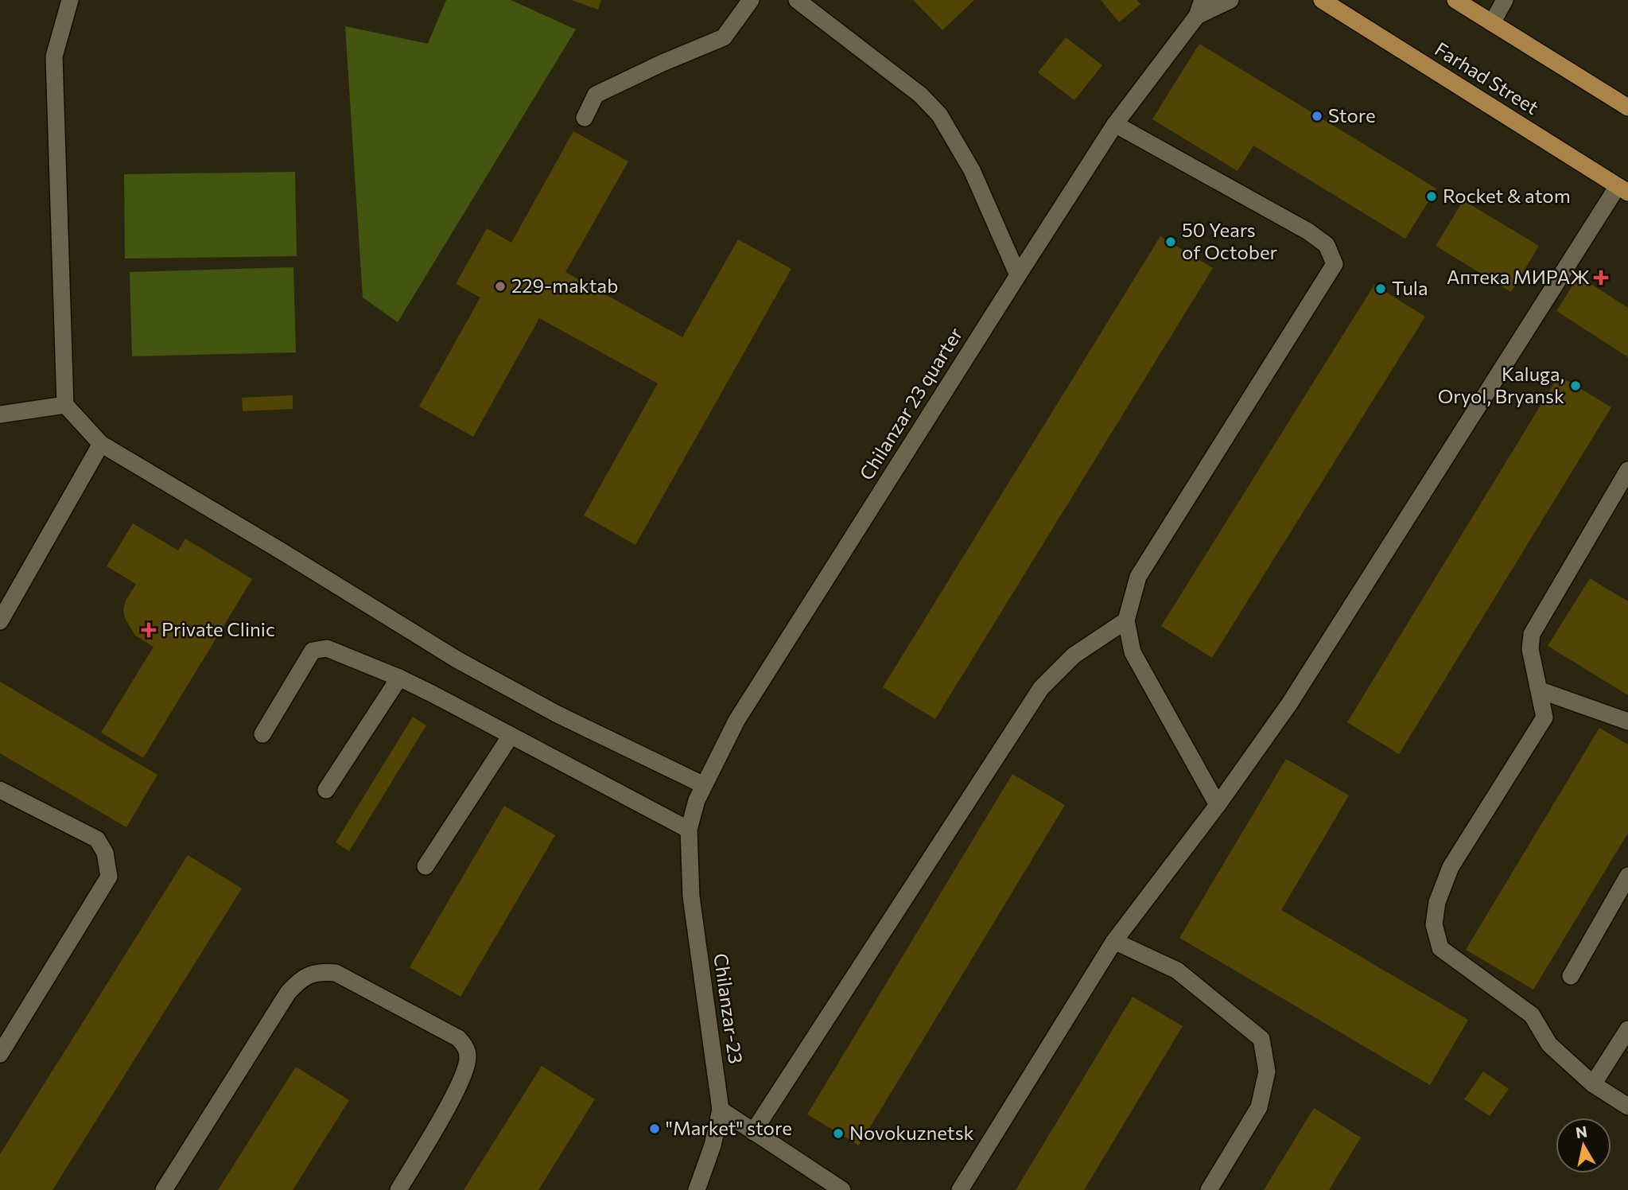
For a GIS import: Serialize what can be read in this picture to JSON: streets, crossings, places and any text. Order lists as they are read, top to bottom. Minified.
{"streets":{"main road":["Farhad Street"],"street":["Chilanzar 23 quarter","Chilanzar-23"]},"crossings":[["Chilanzar 23 quarter","Chilanzar-23"]],"places":{"other":["Store","Rocket & atom","50 Years of October","229-maktab","Tula","Kaluga, Oryol, Bryansk","\"Market\" store","Novokuznetsk"],"health":["Аптека МИРАЖ","Private Clinic"]},"north":"top"}
